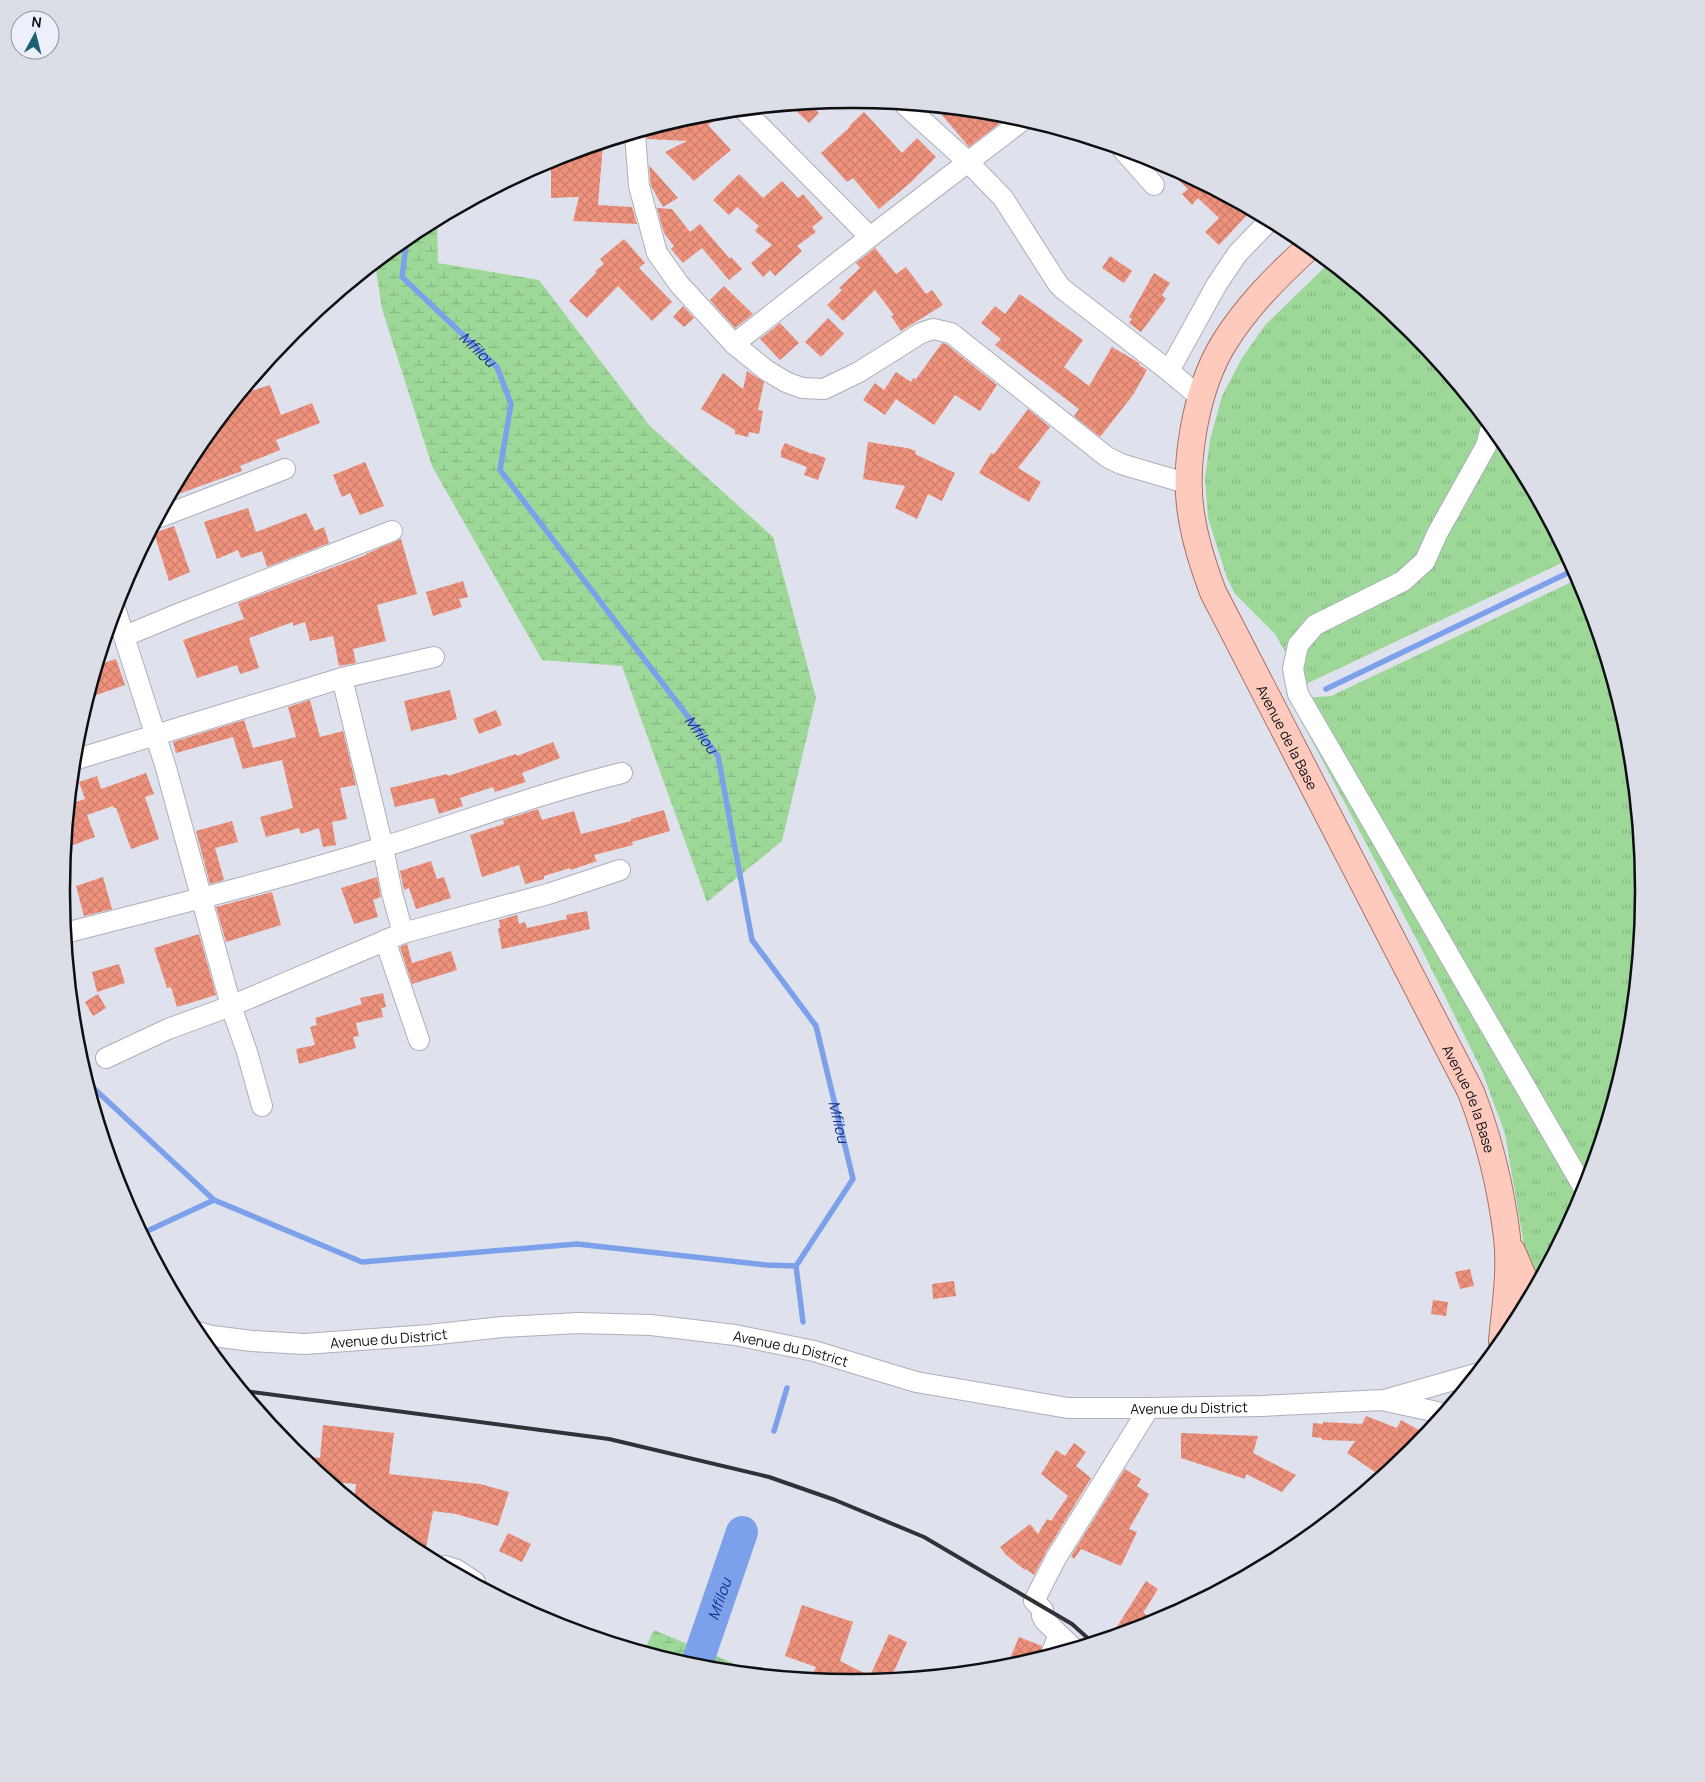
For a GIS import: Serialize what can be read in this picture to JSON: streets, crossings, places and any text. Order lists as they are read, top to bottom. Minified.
{"streets":{"main road":["Avenue de la Base"],"street":["Avenue du District"]},"water":["Mfilou"],"north":"top"}
